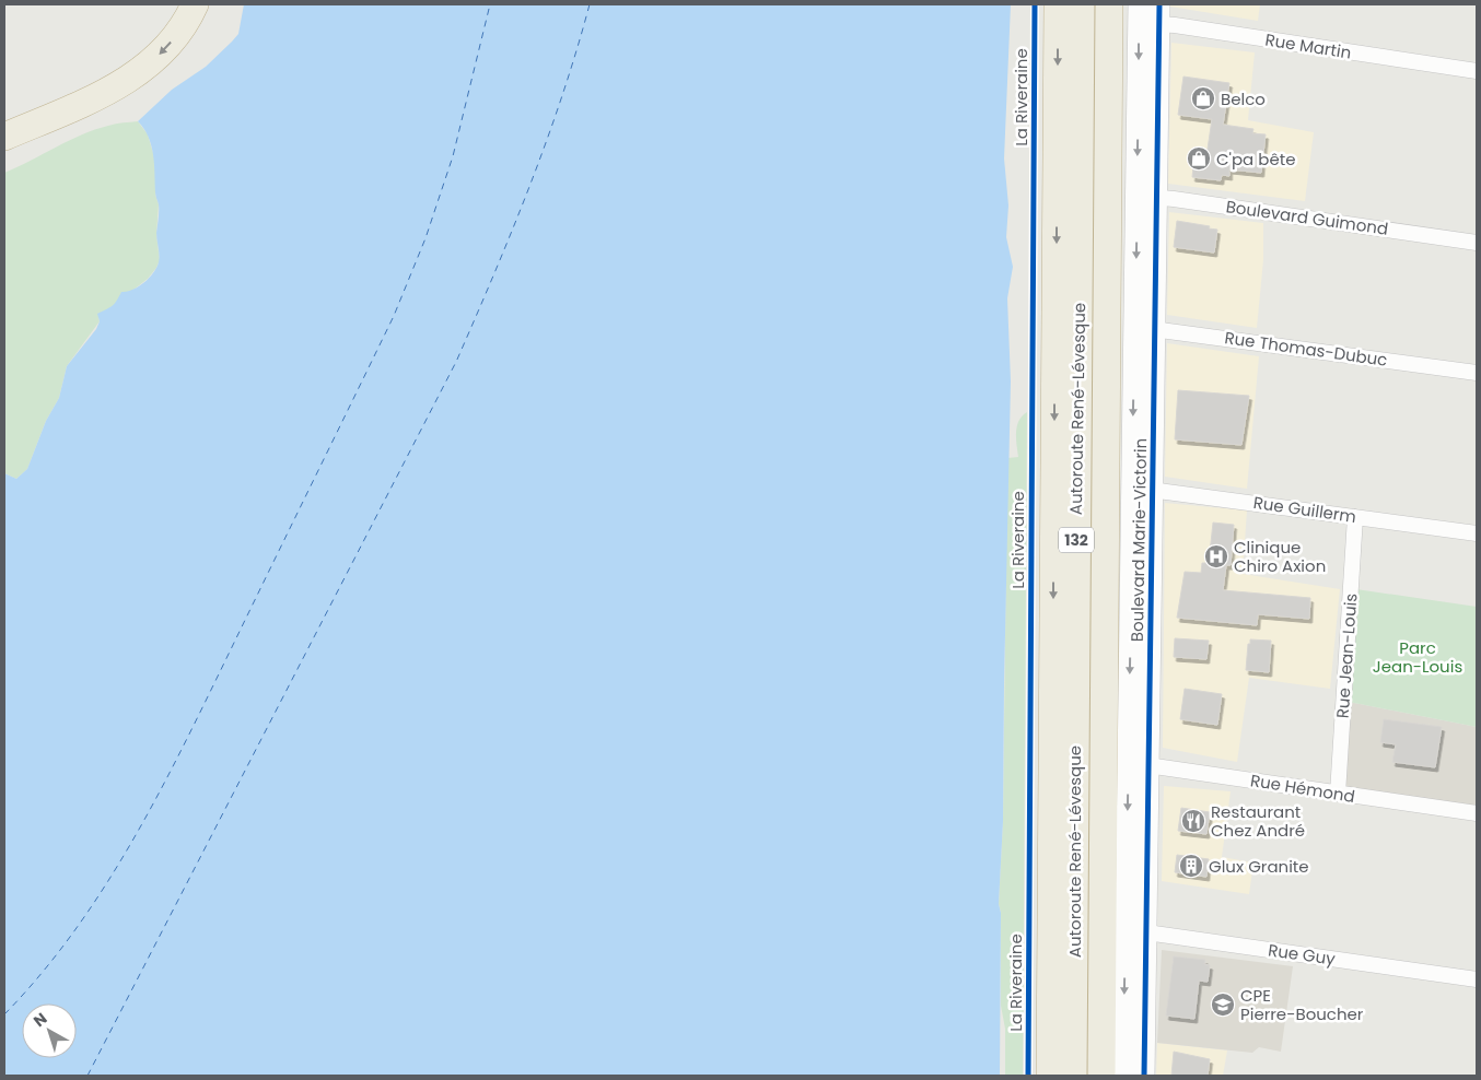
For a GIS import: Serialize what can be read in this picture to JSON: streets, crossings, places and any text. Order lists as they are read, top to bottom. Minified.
{"streets":{"highway":["Autoroute René-Lévesque","132"],"street":["Rue Martin","Boulevard Guimond","Rue Thomas-Dubuc","Rue Guillerm","Boulevard Marie-Victorin","Rue Jean-Louis","Rue Hémond","Rue Guy"],"cycle path":["La Riveraine"]},"crossings":[["Rue Martin","Boulevard Marie-Victorin"],["Boulevard Guimond","Boulevard Marie-Victorin"],["Rue Thomas-Dubuc","Boulevard Marie-Victorin"],["Rue Guillerm","Boulevard Marie-Victorin"],["Rue Guillerm","Rue Jean-Louis"],["Boulevard Marie-Victorin","Rue Hémond"],["Boulevard Marie-Victorin","Rue Guy"],["Rue Jean-Louis","Rue Hémond"]],"parks":["Parc Jean-Louis"],"places":{"shop":["Belco","C'pa bête"],"hospital":["Clinique Chiro Axion"],"restaurant":["Restaurant Chez André"],"building":["Glux Granite"],"school or university":["CPE Pierre-Boucher"]},"north":"top left"}
